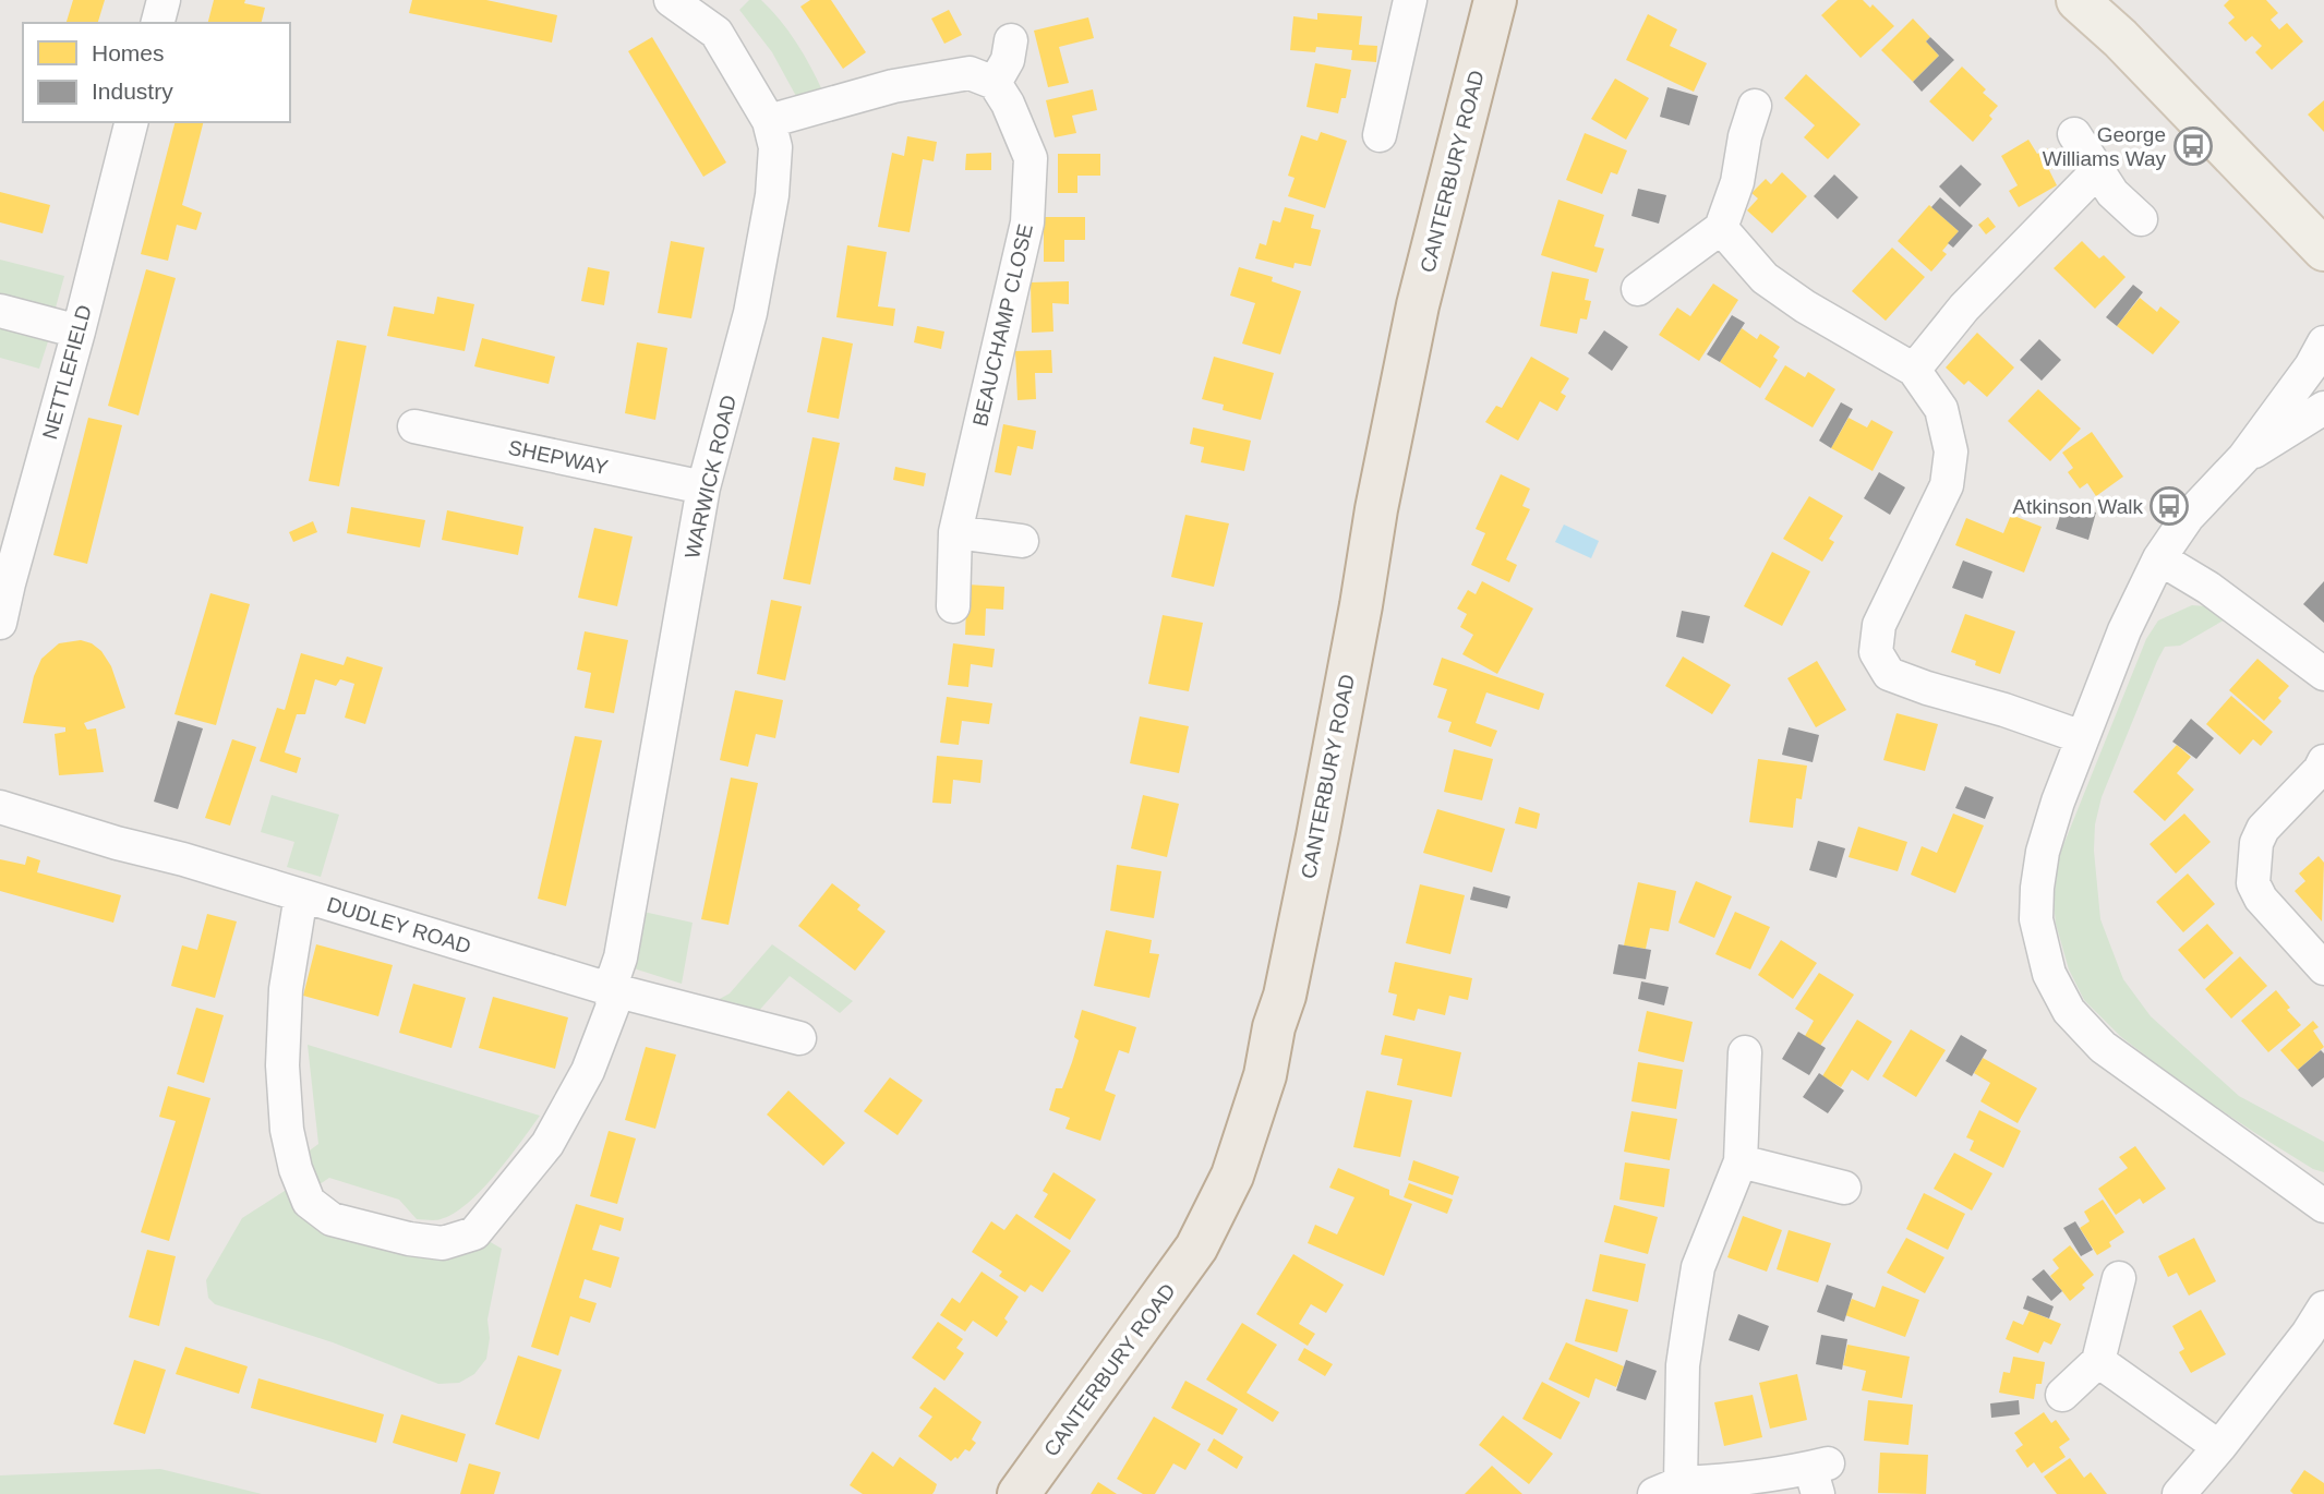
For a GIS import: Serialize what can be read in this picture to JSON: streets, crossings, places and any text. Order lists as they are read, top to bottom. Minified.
{"streets":{"highway":["CANTERBURY ROAD"],"street":["BEAUCHAMP CLOSE","NETTLEFIELD","SHEPWAY","WARWICK ROAD","DUDLEY ROAD"]},"crossings":[["SHEPWAY","WARWICK ROAD"],["WARWICK ROAD","DUDLEY ROAD"]],"places":{"bus stop":["George Williams Way","Atkinson Walk"]},"legend":["Homes","Industry"]}
